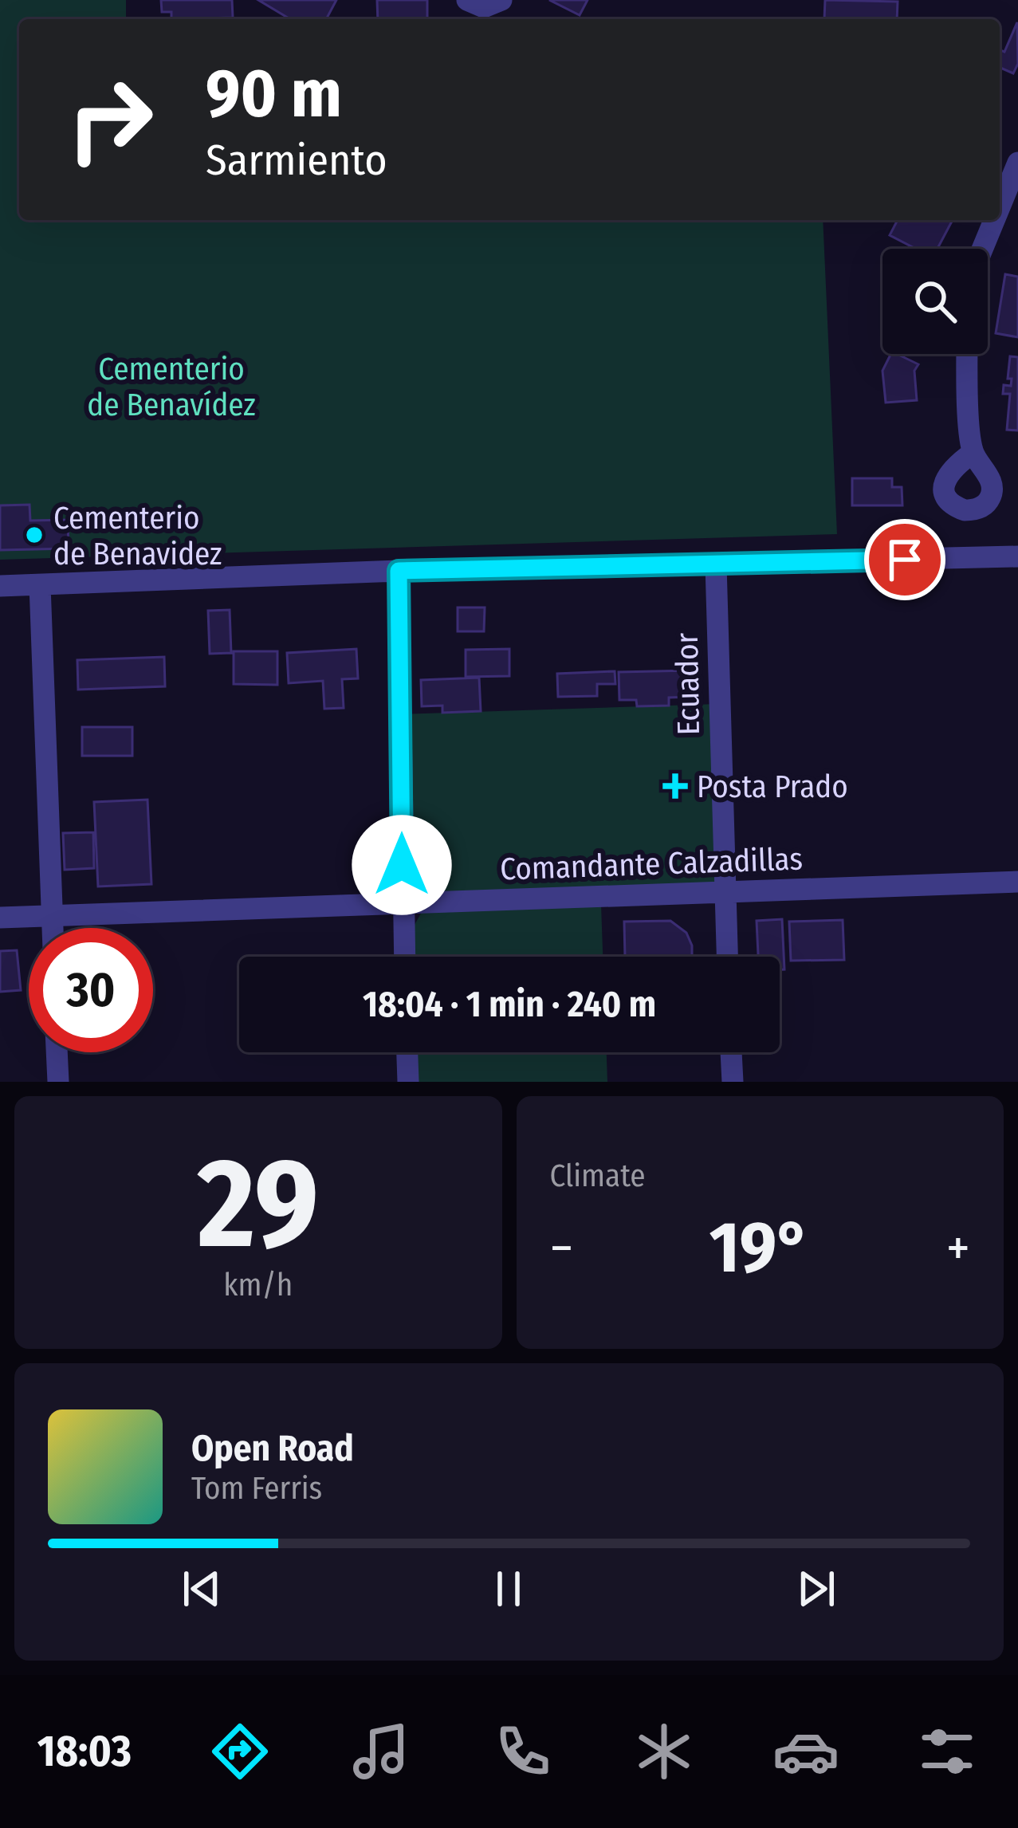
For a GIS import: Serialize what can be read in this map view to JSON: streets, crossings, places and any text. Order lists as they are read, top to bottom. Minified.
{"streets":{"street":["Ecuador","Comandante Calzadillas"]},"crossings":[["Ecuador","Comandante Calzadillas"]],"parks":["Cementerio de Benavídez"],"places":{"other":["Cementerio de Benavidez"],"health":["Posta Prado"]},"page":{"turn":["90 m","Sarmiento"],"limit":"30","trip":"18:04 · 1 min · 240 m","tile":[["29","km/h"],"Climate"],"heat":["−","19°","+"],"song":["Open Road","Tom Ferris"],"tabs":"18:03"}}
